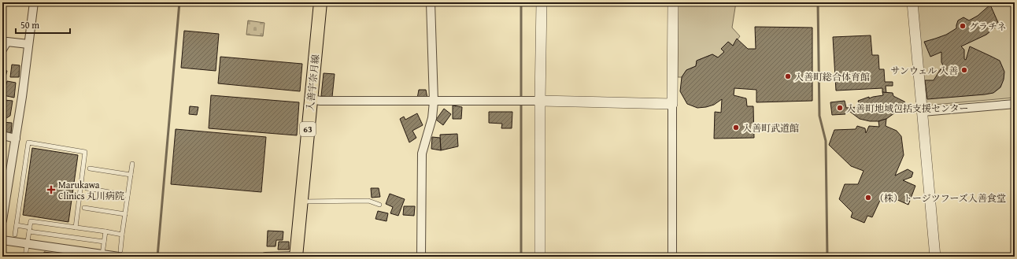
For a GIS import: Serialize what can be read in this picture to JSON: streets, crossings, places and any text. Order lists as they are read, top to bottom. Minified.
{"streets":{"main road":["入善宇奈月線","63"]},"places":{"other":["グラチネ","サンウェル 入善","入善町総合体育館","入善町地域包括支援センター","入善町武道館","（株）トージツフーズ入善食堂"],"health":["Marukawa Clinics 丸川病院"]},"scale_bar":"50 m"}
